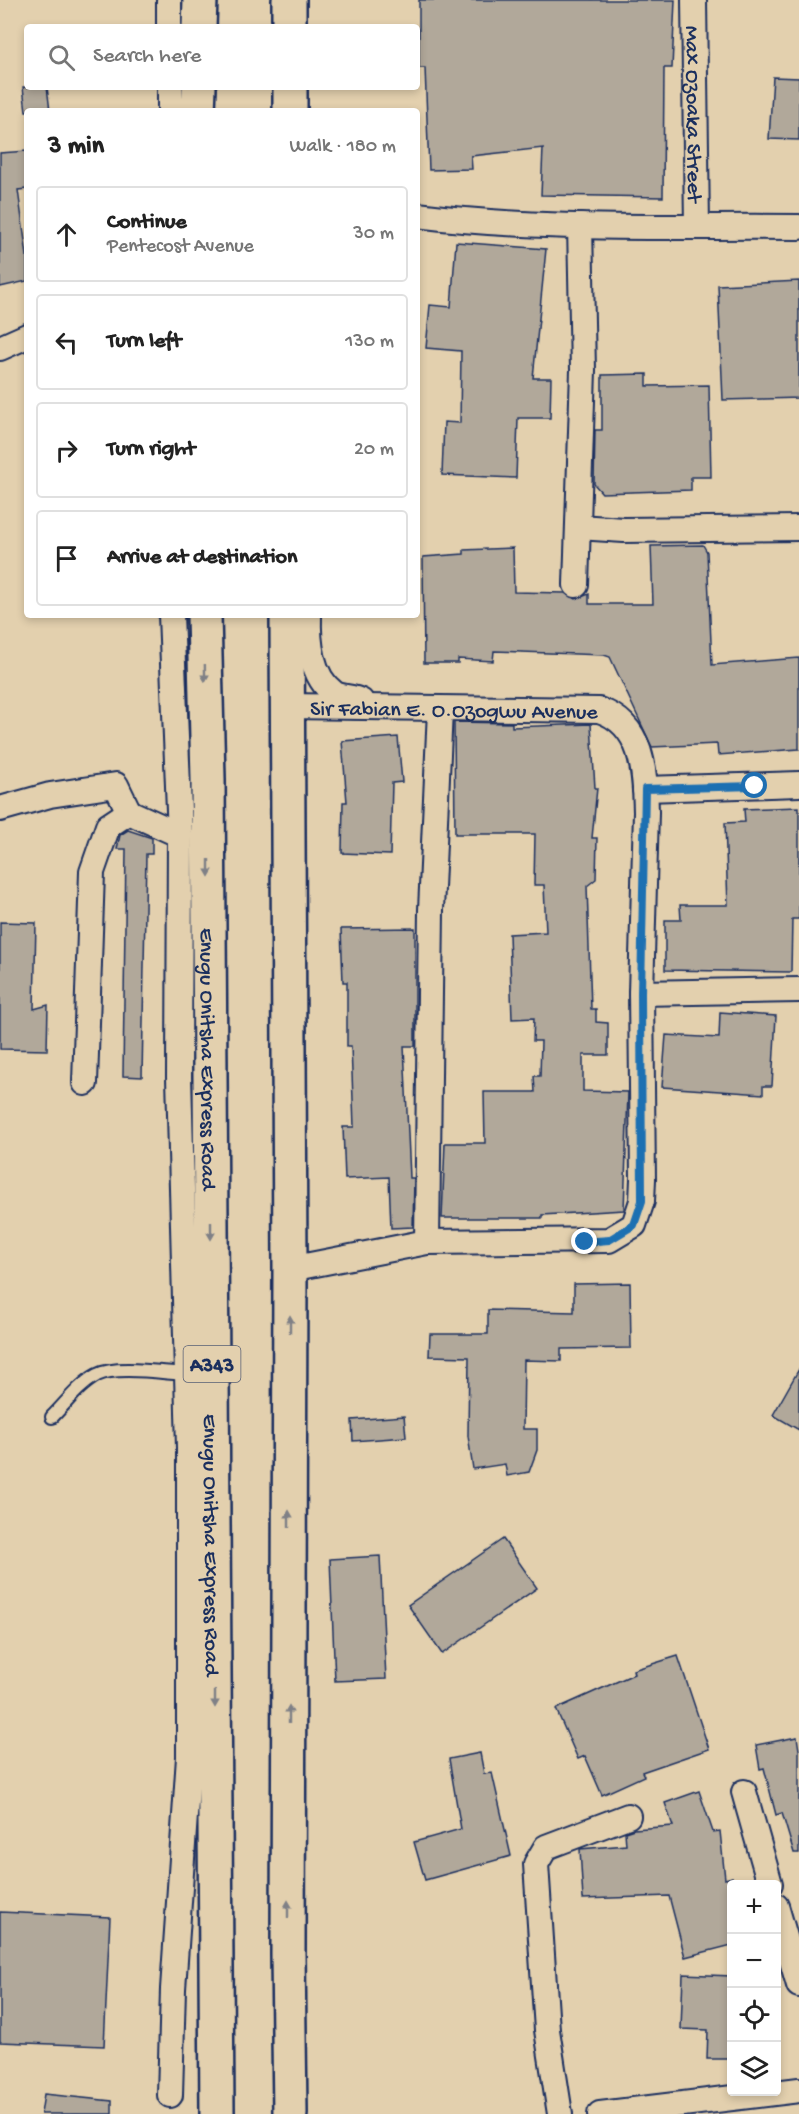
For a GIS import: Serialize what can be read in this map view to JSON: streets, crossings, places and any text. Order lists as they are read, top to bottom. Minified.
{"streets":{"highway":["Enugu Onitsha Express Road","A343"],"street":["Max Ozoaka Street","Sir Fabian E. O.Ozogwu Avenue"]},"page":{"search":"Search here","heading":["3 min","Walk · 180 m"],"list":[["Continue","Pentecost Avenue","30 m"],["Turn left","130 m"],["Turn right","20 m"],"Arrive at destination"],"map_buttons":["+","−"]}}
